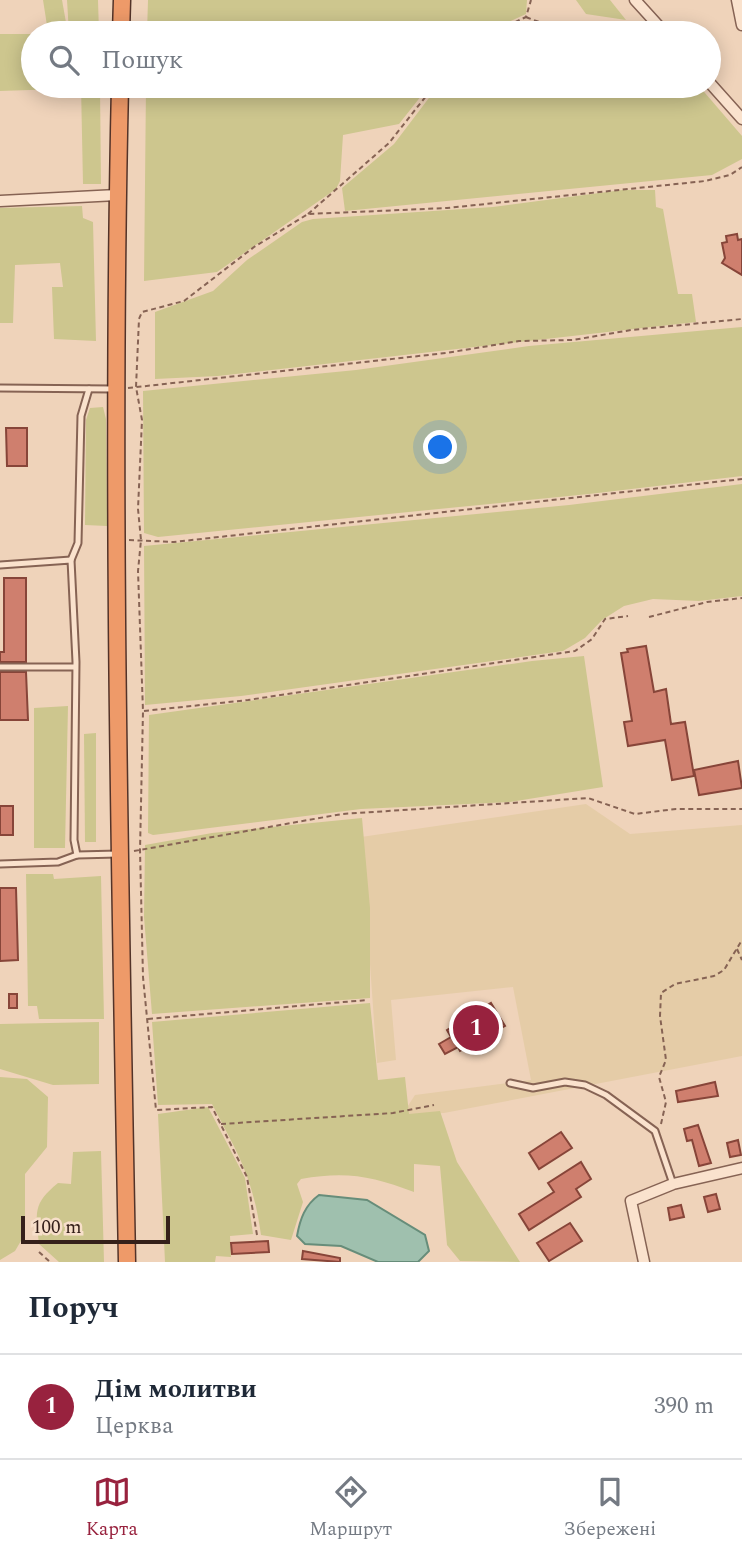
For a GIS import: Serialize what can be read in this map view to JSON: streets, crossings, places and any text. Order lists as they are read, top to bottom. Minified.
{"scale_bar":"100 m","page":{"search":"Пошук","pins":"1","scale":"100 m","heading":"Поруч","list":[{"mark":"1","name":"Дім молитви","note":"Церква","value":"390 m"}],"nav":["Карта","Маршрут","Збережені"]}}
